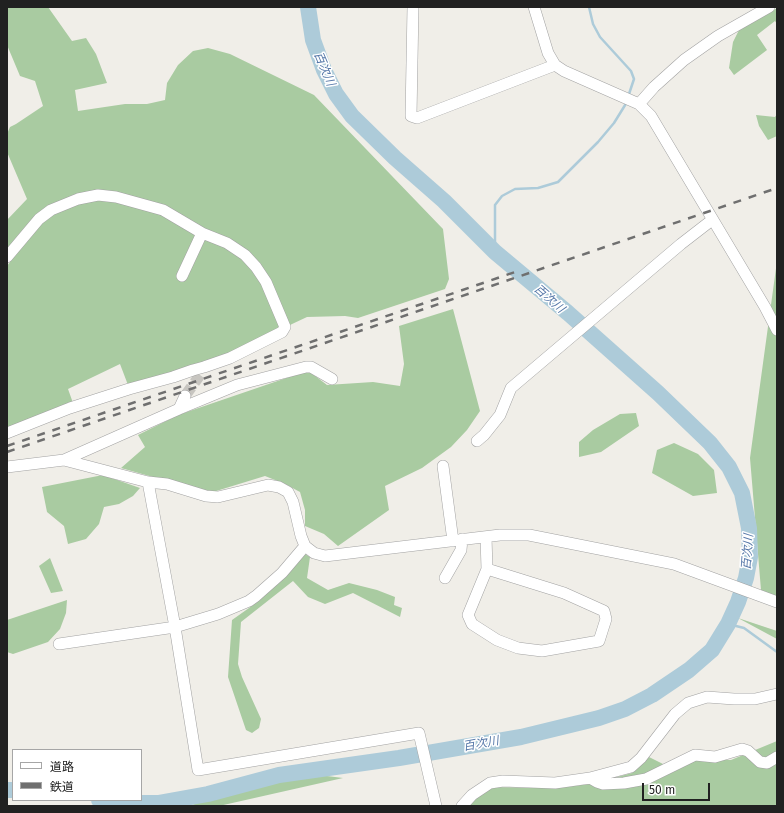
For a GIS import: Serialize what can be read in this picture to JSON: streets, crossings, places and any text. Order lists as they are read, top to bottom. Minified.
{"water":["百次川"],"legend":["道路","鉄道"],"scale_bar":"50 m"}
